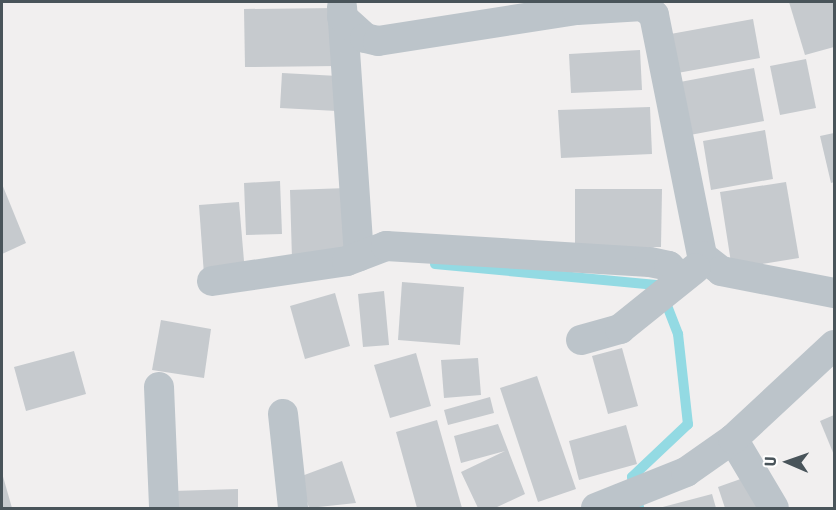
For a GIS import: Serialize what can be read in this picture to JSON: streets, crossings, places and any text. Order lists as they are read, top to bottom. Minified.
{"north":"left"}
